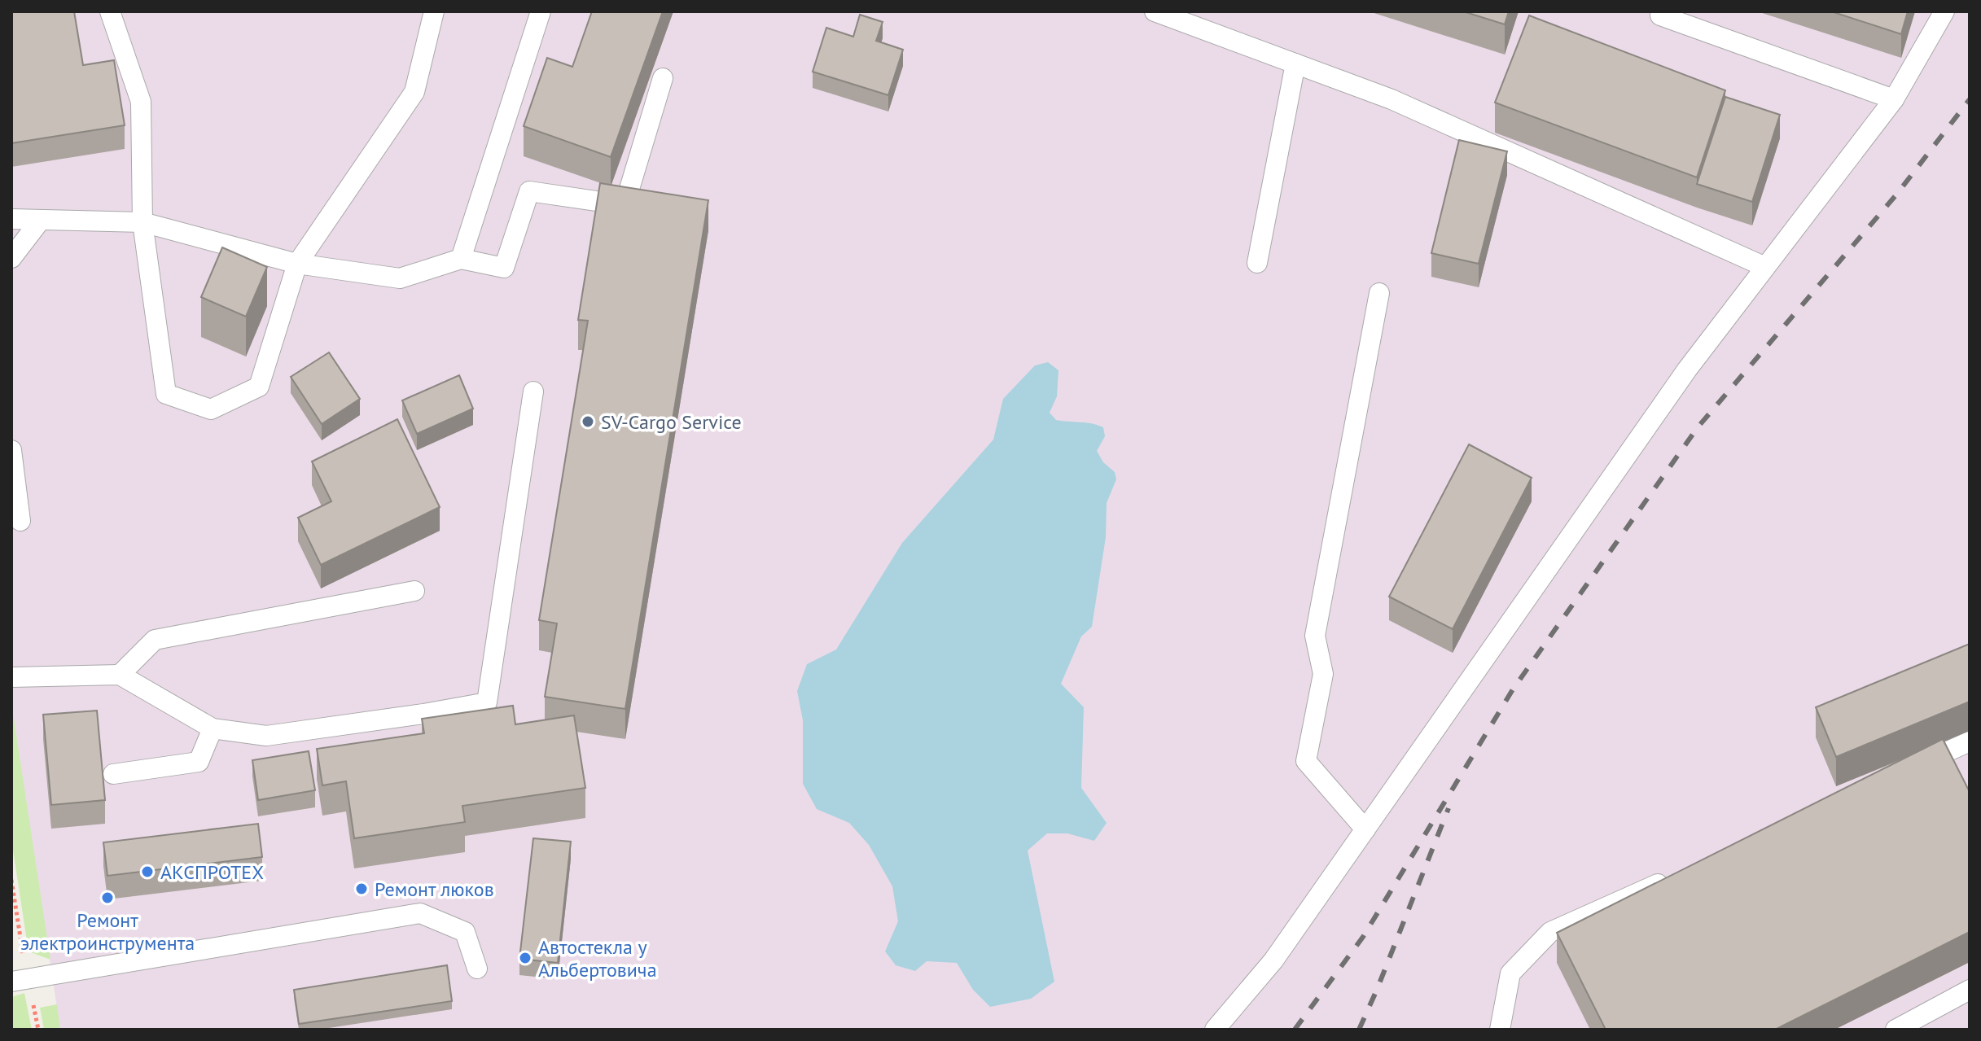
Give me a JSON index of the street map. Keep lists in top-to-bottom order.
{
  "places": [
    "SV-Cargo Service",
    "АКСПРОТЕХ",
    "Ремонт люков",
    "Ремонт электроинструмента",
    "Автостекла у Альбертовича"
  ]
}
